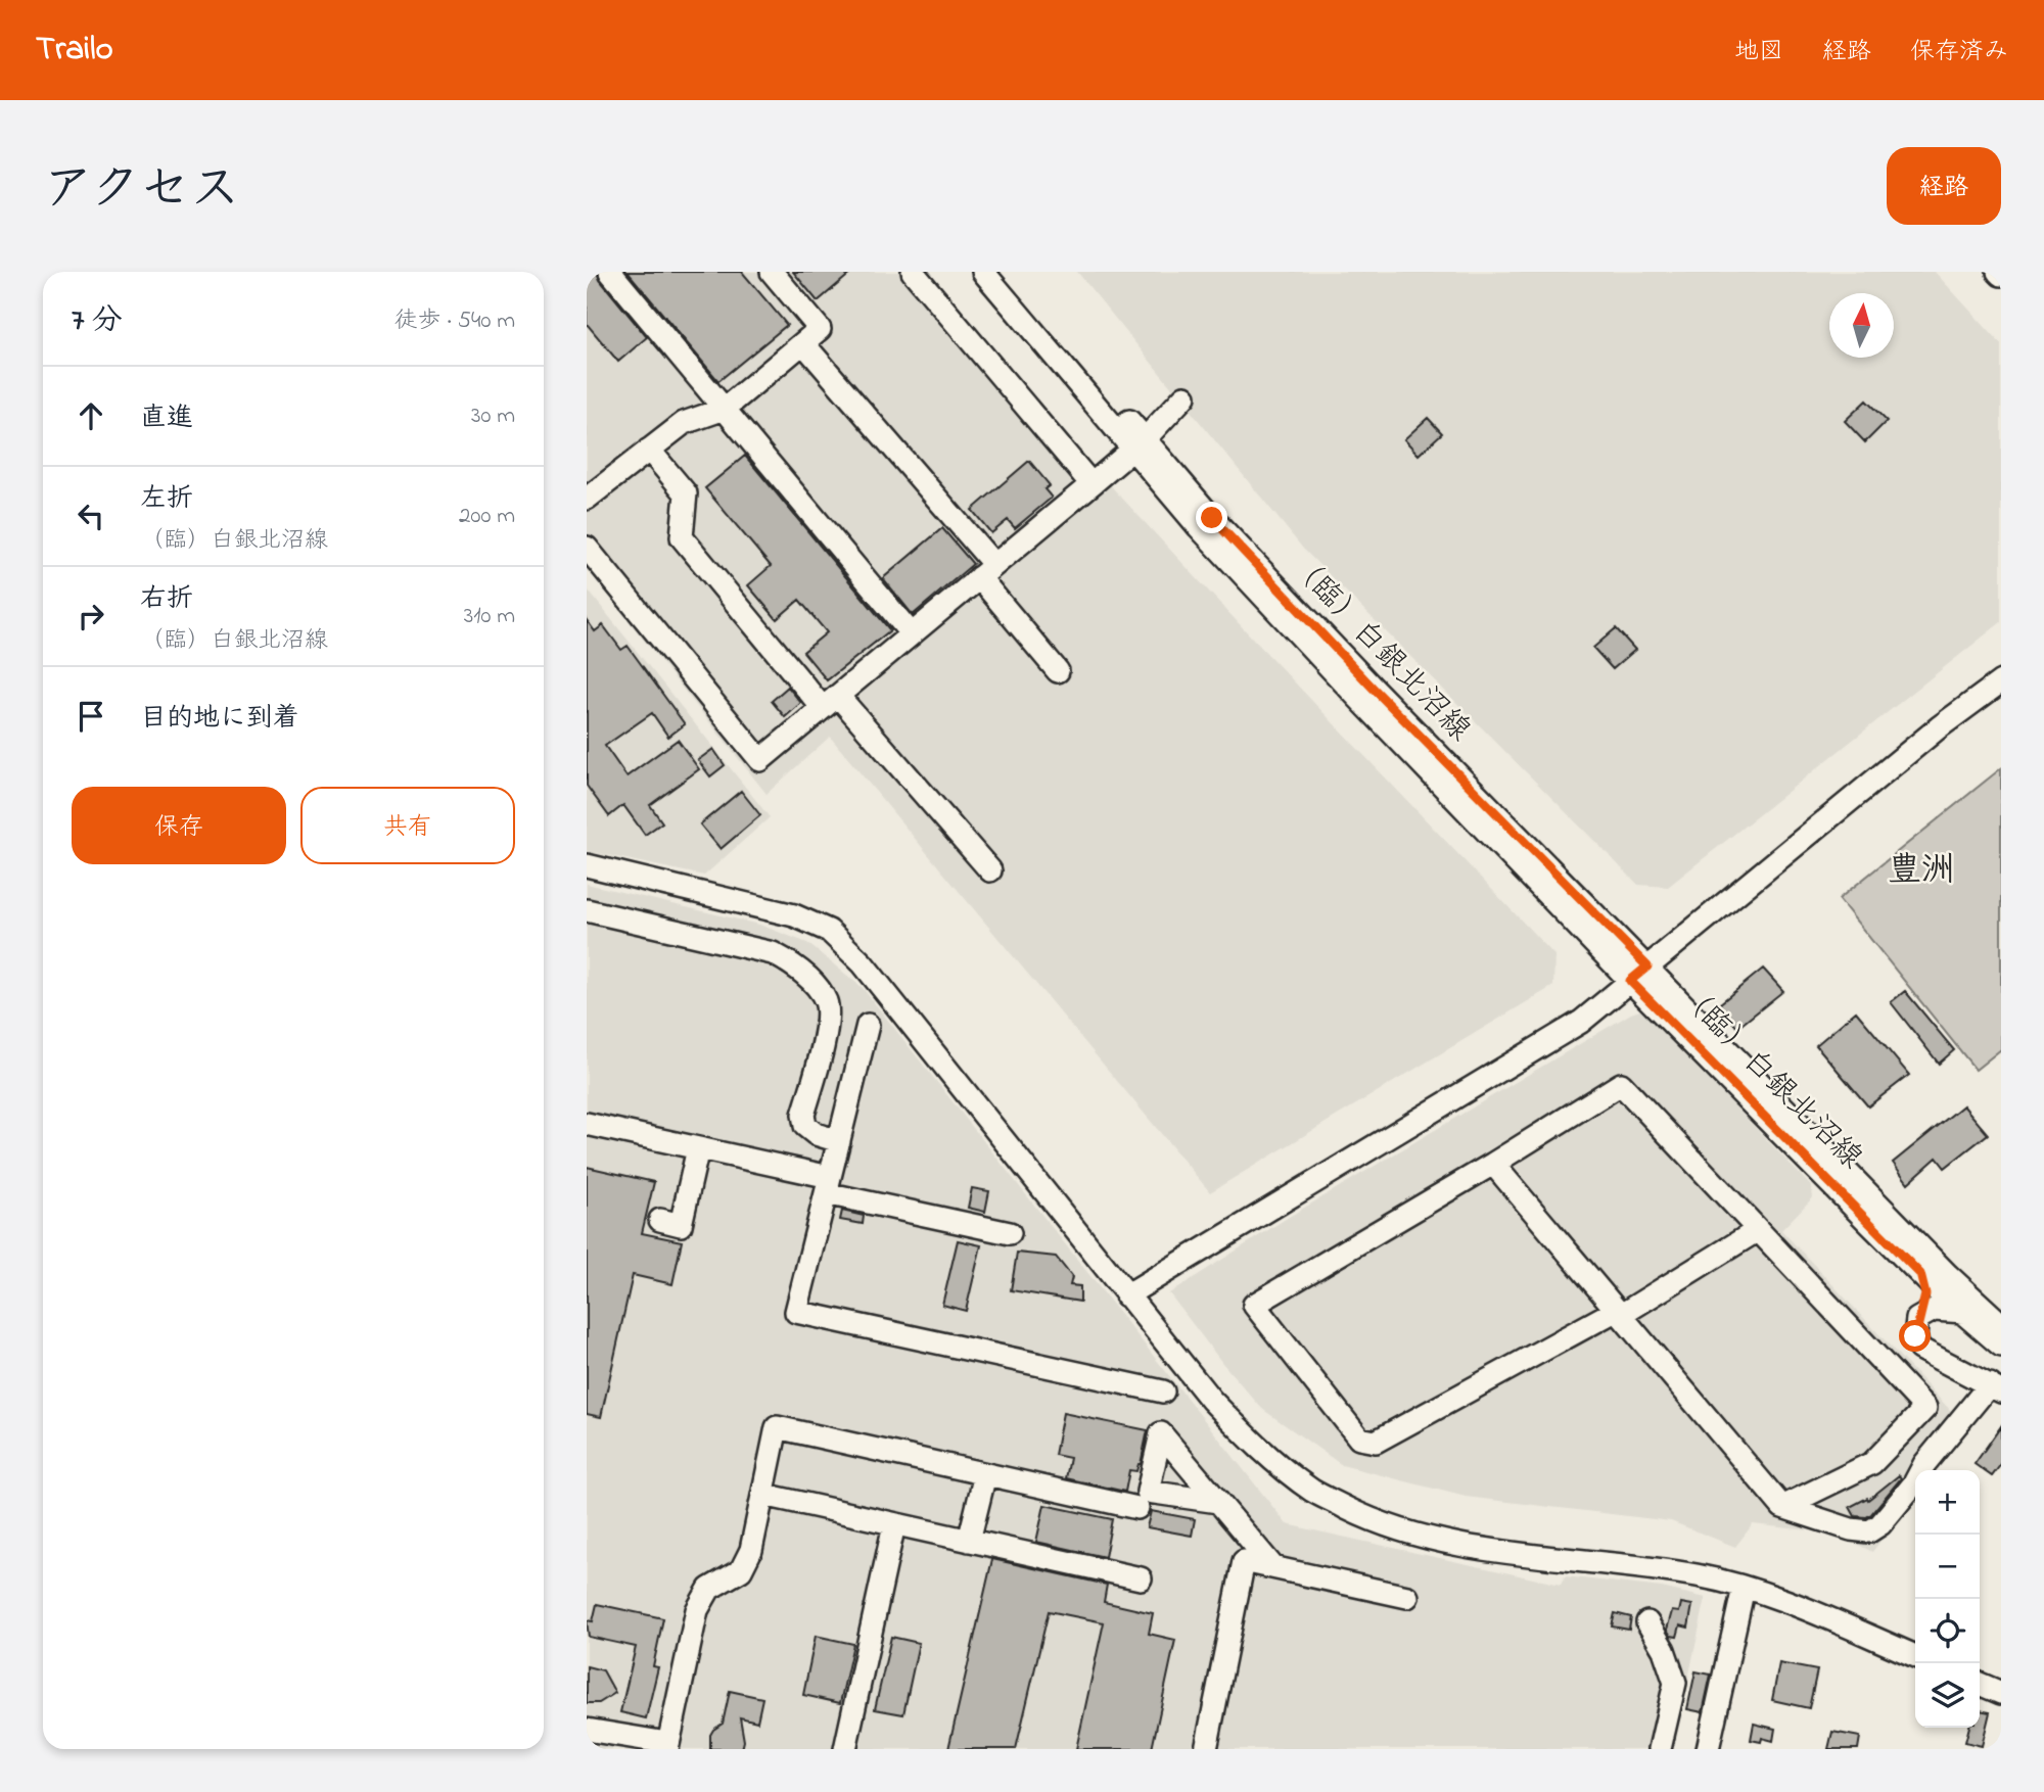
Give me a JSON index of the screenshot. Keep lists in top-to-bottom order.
{
  "streets": {
    "street": ["（臨）白銀北沼線"]
  },
  "districts": ["豊洲"],
  "north": "top",
  "page": {
    "header": "Trailo",
    "nav": ["地図", "経路", "保存済み"],
    "title": "アクセス",
    "buttons": [
      "経路",
      ["保存", "共有"]
    ],
    "heading": ["7 分", "徒歩 · 540 m"],
    "list": [
      ["直進", "30 m"],
      ["左折", "（臨）白銀北沼線", "200 m"],
      ["右折", "（臨）白銀北沼線", "310 m"],
      "目的地に到着"
    ],
    "map_buttons": ["+", "−"]
  }
}
